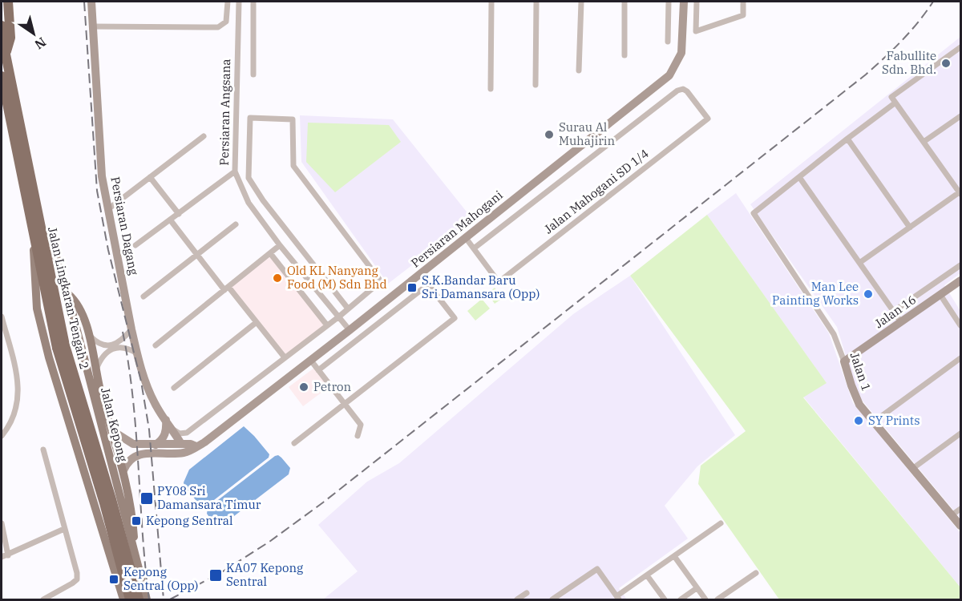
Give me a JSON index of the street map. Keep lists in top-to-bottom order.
{
  "streets": {
    "highway": ["Jalan Lingkaran Tengah 2"],
    "main road": ["Jalan Kepong"],
    "street": [
      "Persiaran Angsana",
      "Jalan Mahogani SD 1/4",
      "Persiaran Dagang",
      "Persiaran Mahogani",
      "Jalan 16",
      "Jalan 1"
    ]
  },
  "crossings": [
    ["Persiaran Angsana", "Persiaran Mahogani"],
    ["Jalan Lingkaran Tengah 2", "Jalan Kepong"],
    ["Jalan 16", "Jalan 1"]
  ],
  "places": {
    "other": [
      "Fabullite Sdn. Bhd.",
      "Surau Al Muhajirin",
      "Old KL Nanyang Food (M) Sdn Bhd",
      "Man Lee Painting Works",
      "Petron",
      "SY Prints"
    ],
    "transit": [
      "S.K.Bandar Baru Sri Damansara (Opp)",
      "PY08 Sri Damansara Timur",
      "Kepong Sentral",
      "KA07 Kepong Sentral",
      "Kepong Sentral (Opp)"
    ]
  },
  "north": "bottom right"
}
